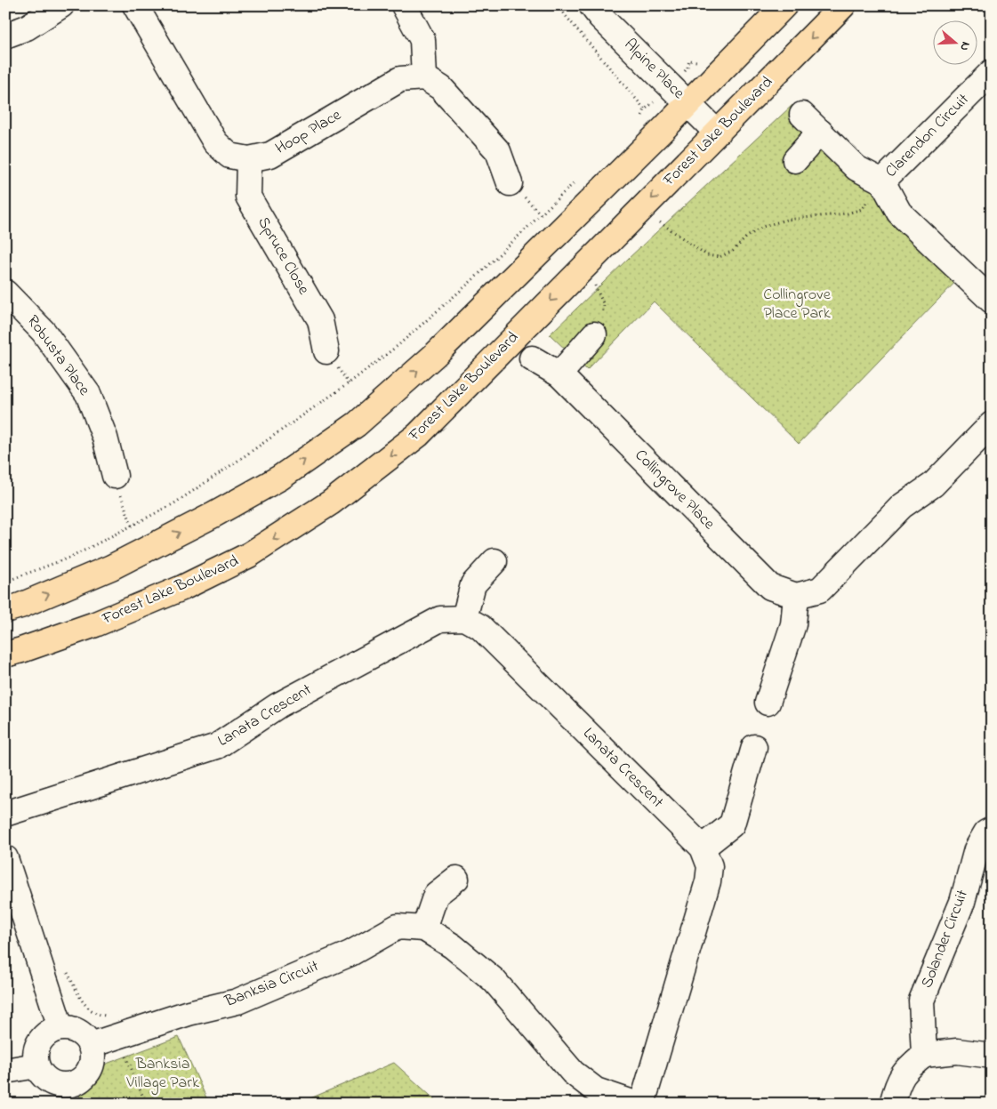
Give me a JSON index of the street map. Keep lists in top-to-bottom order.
{
  "streets": {
    "main road": ["Forest Lake Boulevard"],
    "street": [
      "Alpine Place",
      "Hoop Place",
      "Clarendon Circuit",
      "Spruce Close",
      "Robusta Place",
      "Collingrove Place",
      "Lanata Crescent",
      "Solander Circuit",
      "Banksia Circuit"
    ]
  },
  "crossings": [
    ["Alpine Place", "Forest Lake Boulevard"],
    ["Hoop Place", "Spruce Close"]
  ],
  "parks": ["Collingrove Place Park", "Banksia Village Park"],
  "north": "right"
}
